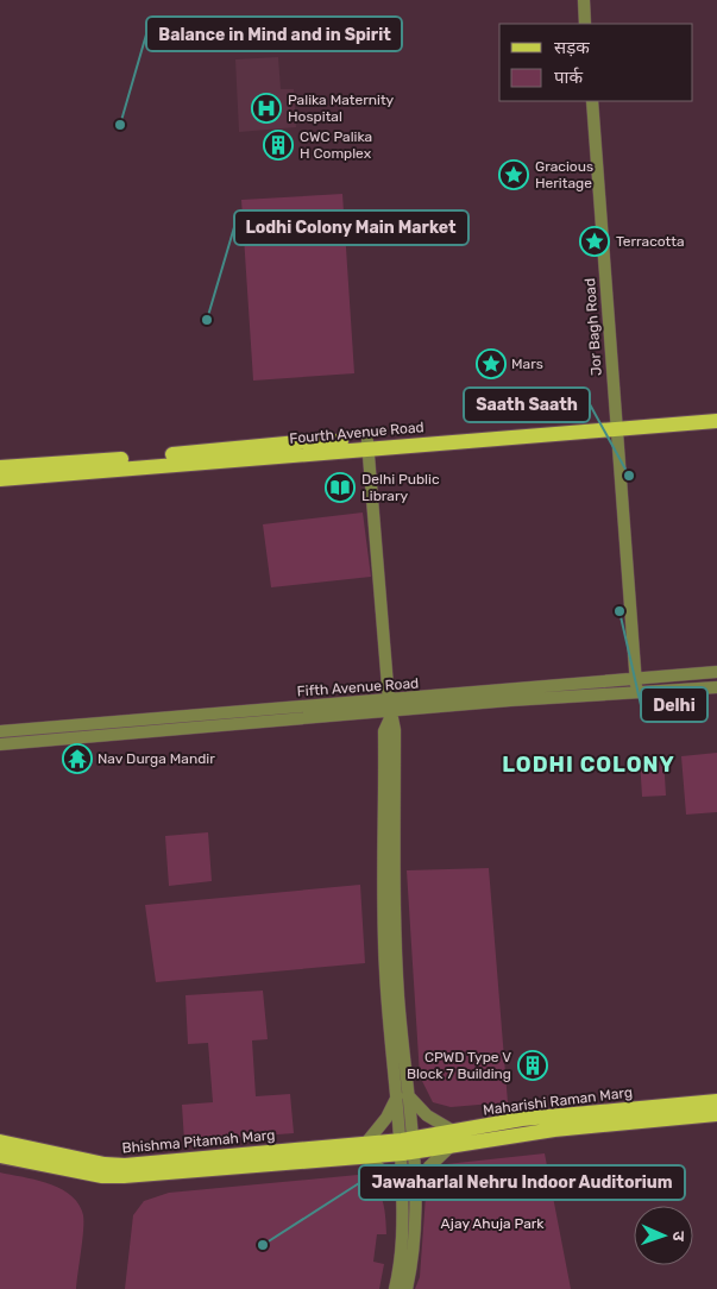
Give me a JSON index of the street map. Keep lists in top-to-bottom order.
{
  "streets": {
    "main road": ["Fourth Avenue Road", "Maharishi Raman Marg", "Bhishma Pitamah Marg"],
    "street": ["Jor Bagh Road", "Fifth Avenue Road"]
  },
  "crossings": [
    ["Jor Bagh Road", "Fourth Avenue Road"],
    ["Jor Bagh Road", "Fifth Avenue Road"],
    ["Maharishi Raman Marg", "Bhishma Pitamah Marg"]
  ],
  "districts": ["LODHI COLONY"],
  "parks": ["Ajay Ahuja Park"],
  "places": {
    "hospital": ["Palika Maternity Hospital"],
    "other": [
      "Balance in Mind and in Spirit",
      "Lodhi Colony Main Market",
      "Saath Saath",
      "Delhi",
      "Jawaharlal Nehru Indoor Auditorium"
    ],
    "building": ["CWC Palika H Complex", "CPWD Type V Block 7 Building"],
    "place": ["Gracious Heritage", "Terracotta", "Mars"],
    "library": ["Delhi Public Library"],
    "temple": ["Nav Durga Mandir"]
  },
  "legend": ["सड़क", "पार्क"],
  "north": "right"
}
